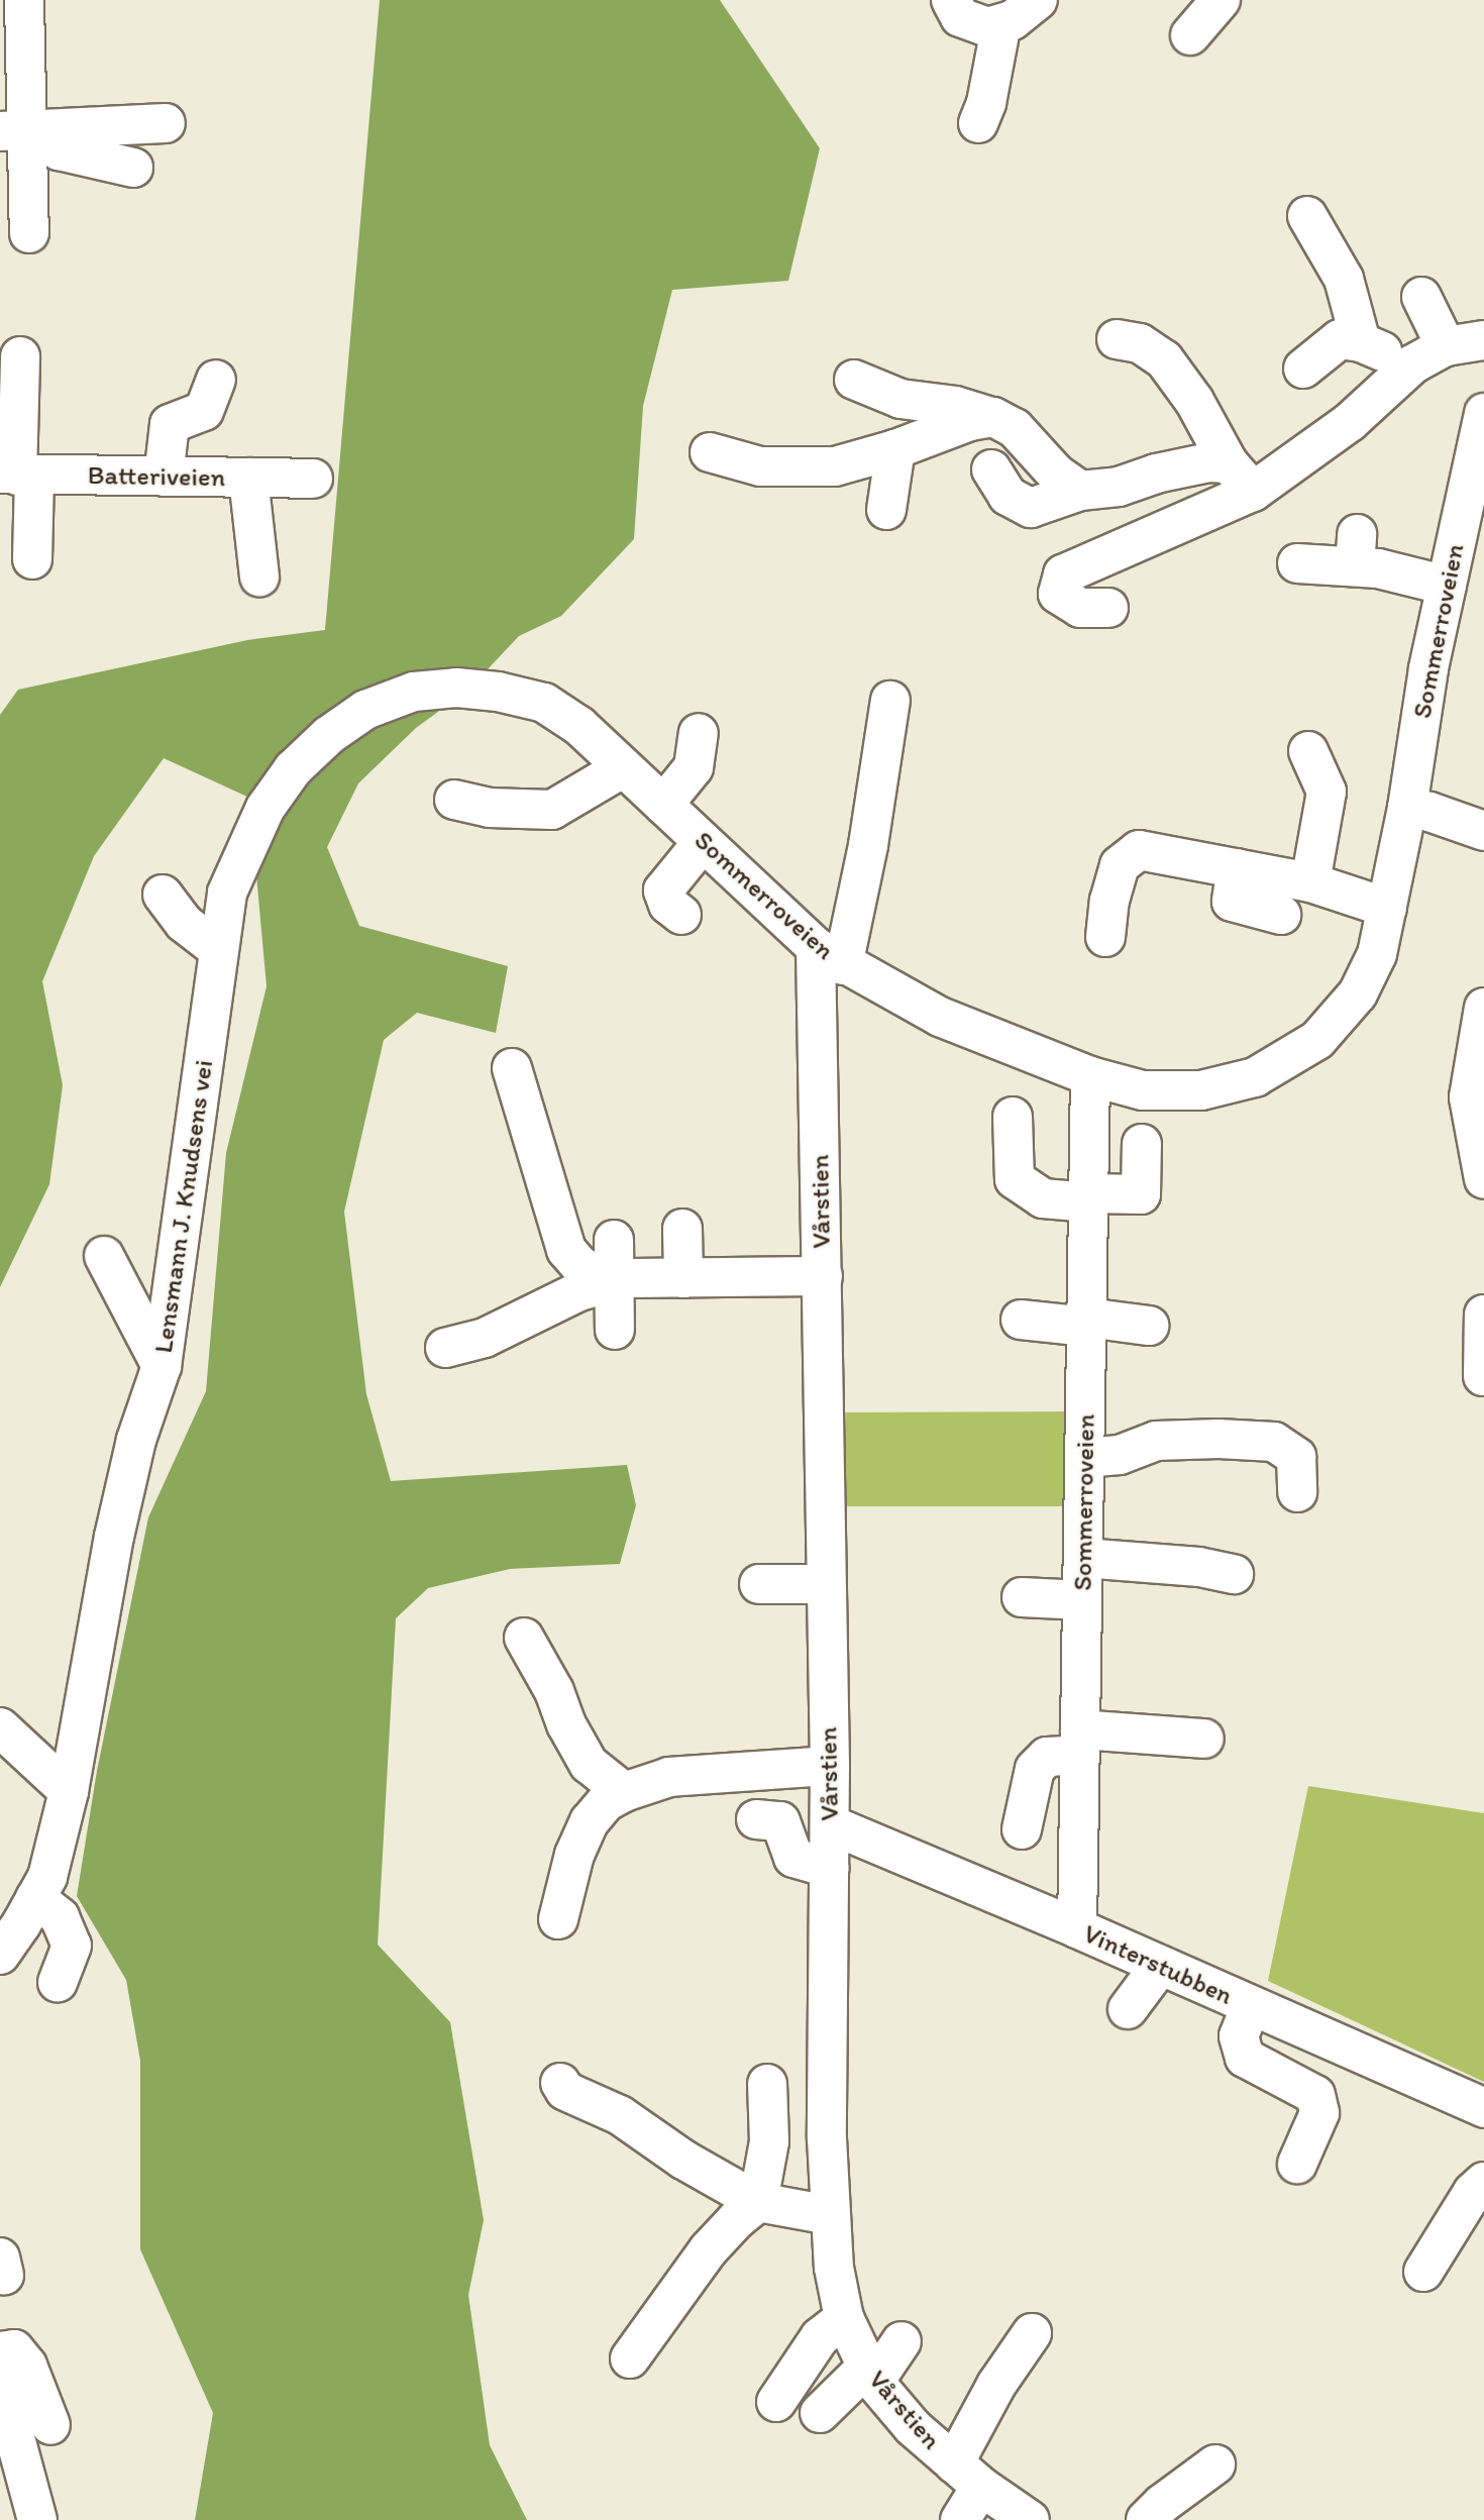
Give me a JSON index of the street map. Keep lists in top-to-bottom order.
{
  "streets": {
    "street": [
      "Batteriveien",
      "Sommerroveien",
      "Vårstien",
      "Lensmann J. Knudsens vei",
      "Vinterstubben"
    ]
  },
  "crossings": [
    ["Sommerroveien", "Vårstien"],
    ["Sommerroveien", "Lensmann J. Knudsens vei"],
    ["Sommerroveien", "Vinterstubben"],
    ["Vårstien", "Vinterstubben"]
  ]
}
